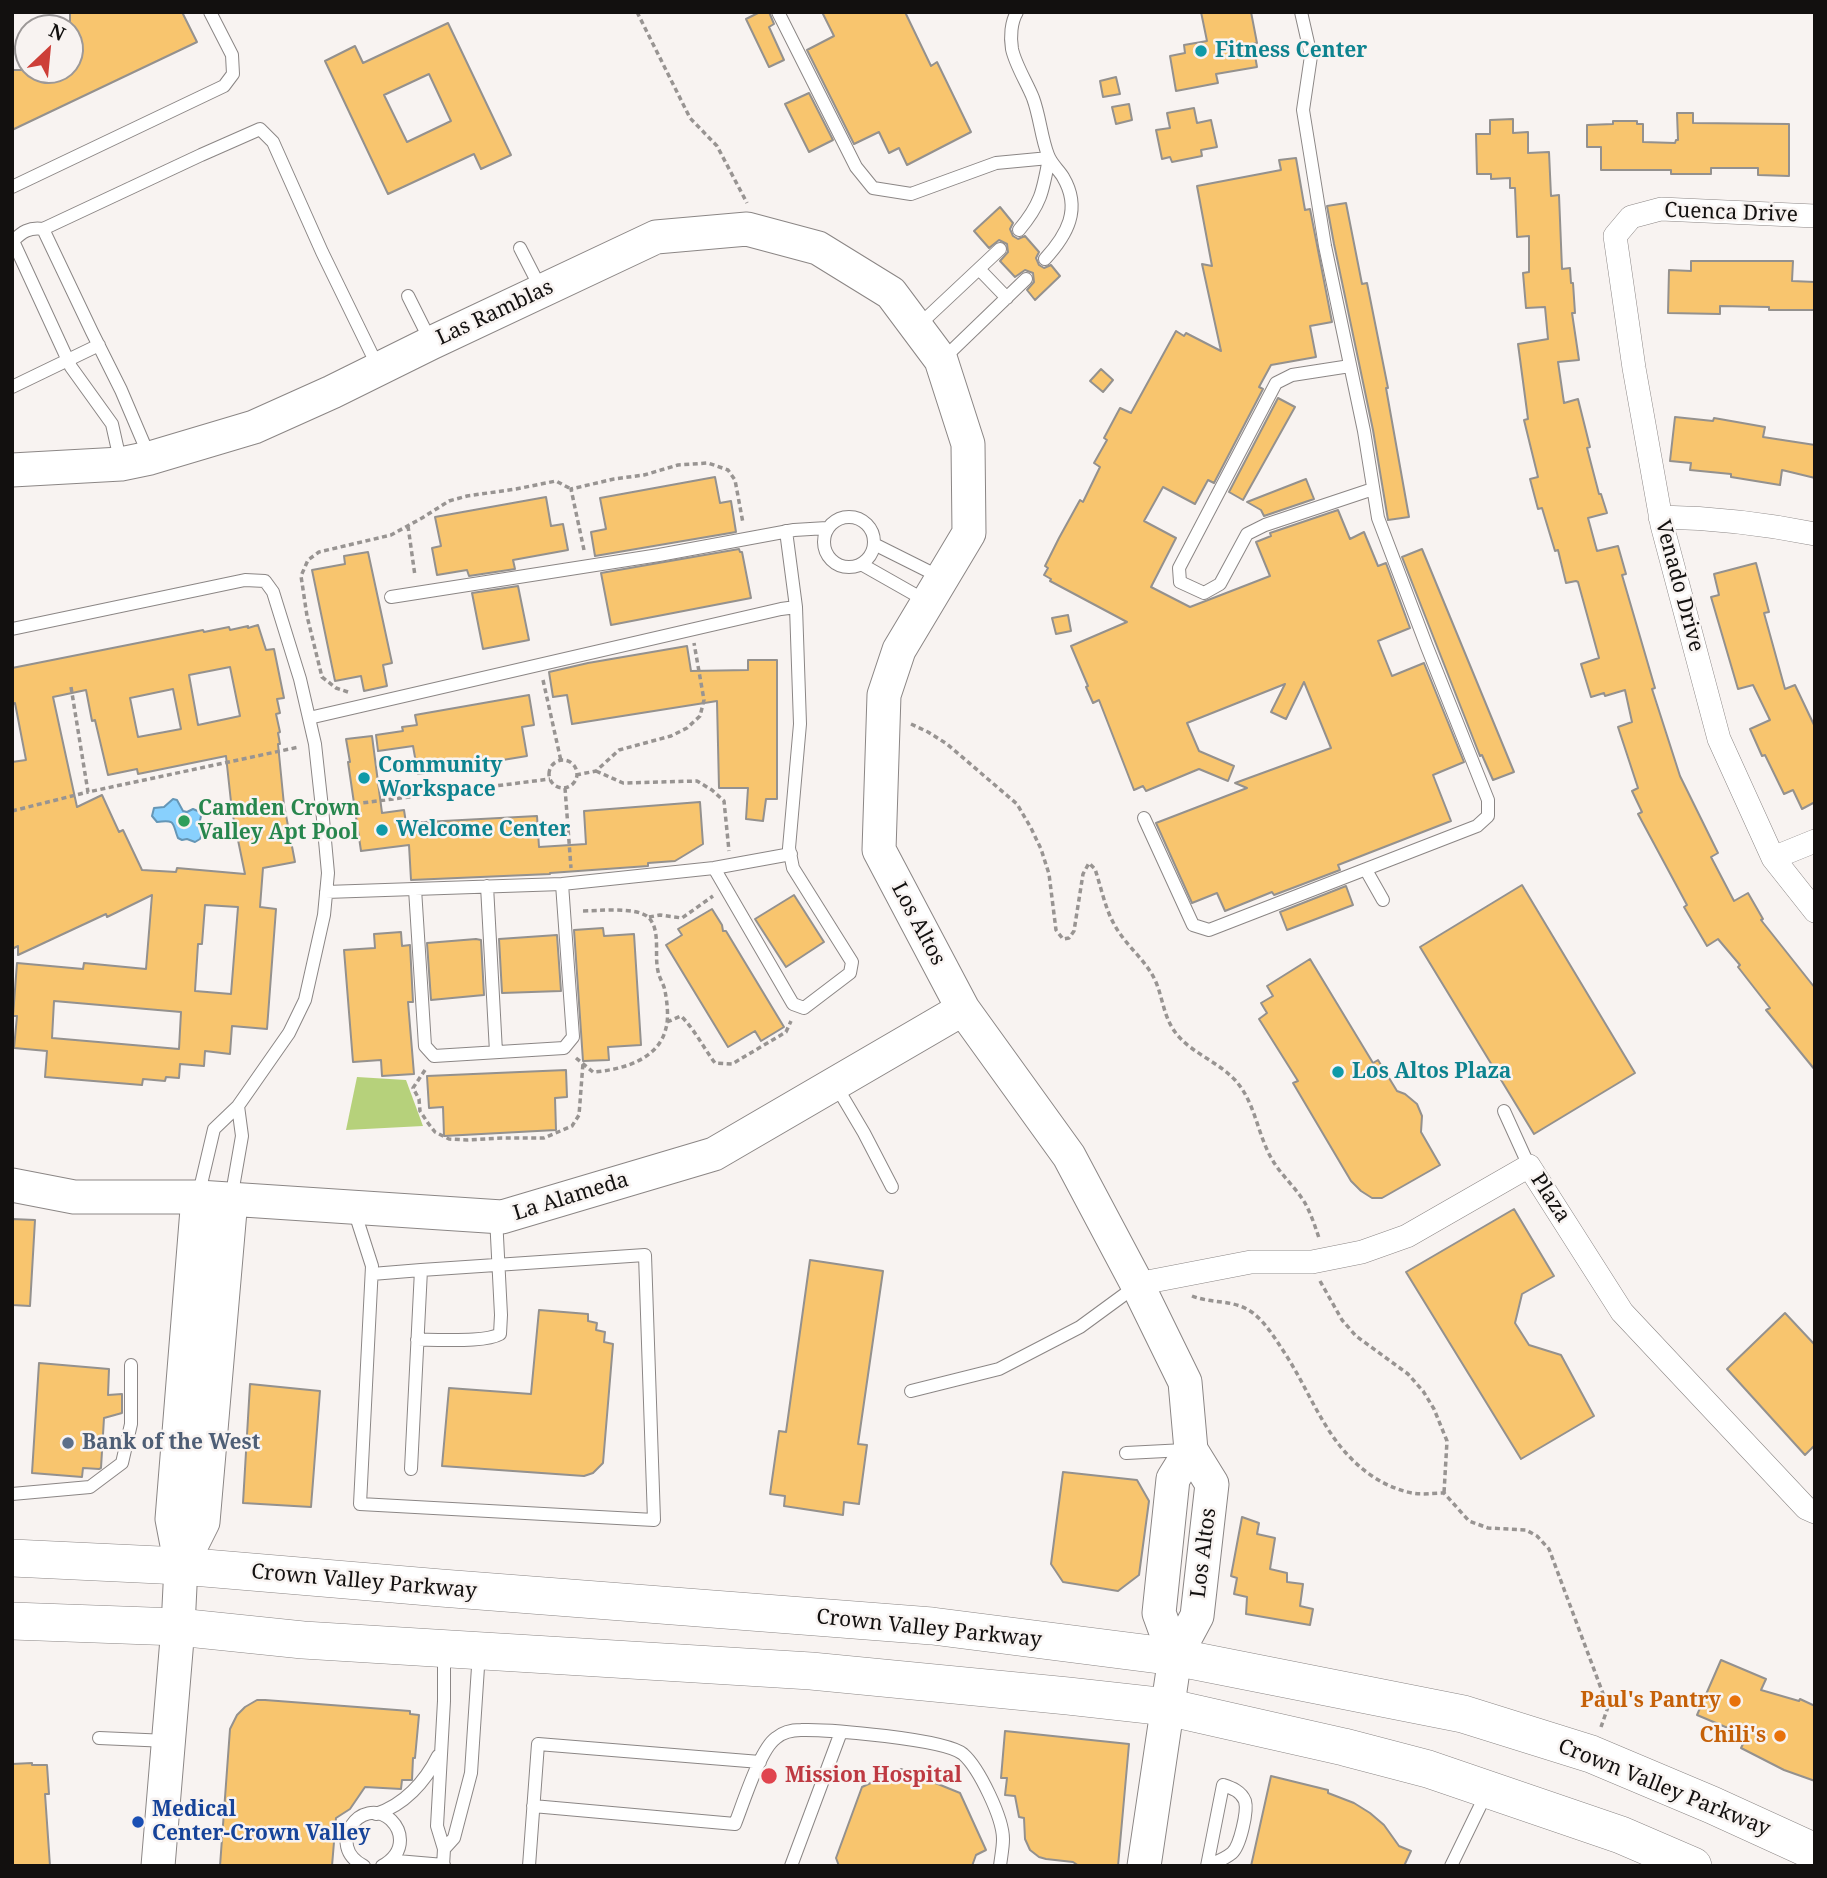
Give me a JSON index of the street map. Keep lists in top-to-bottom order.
{
  "streets": {
    "main road": ["Crown Valley Parkway"],
    "street": [
      "Cuenca Drive",
      "Las Ramblas",
      "Venado Drive",
      "Los Altos",
      "La Alameda",
      "Plaza"
    ]
  },
  "crossings": [
    ["Cuenca Drive", "Venado Drive"],
    ["Las Ramblas", "Los Altos"],
    ["Los Altos", "La Alameda"],
    ["Los Altos", "Plaza"],
    ["Los Altos", "Crown Valley Parkway"]
  ],
  "places": [
    "Fitness Center",
    "Community Workspace",
    "Camden Crown Valley Apt Pool",
    "Welcome Center",
    "Los Altos Plaza",
    "Bank of the West",
    "Paul's Pantry",
    "Chili's",
    "Mission Hospital",
    "Medical Center-Crown Valley"
  ],
  "north": "top right"
}
